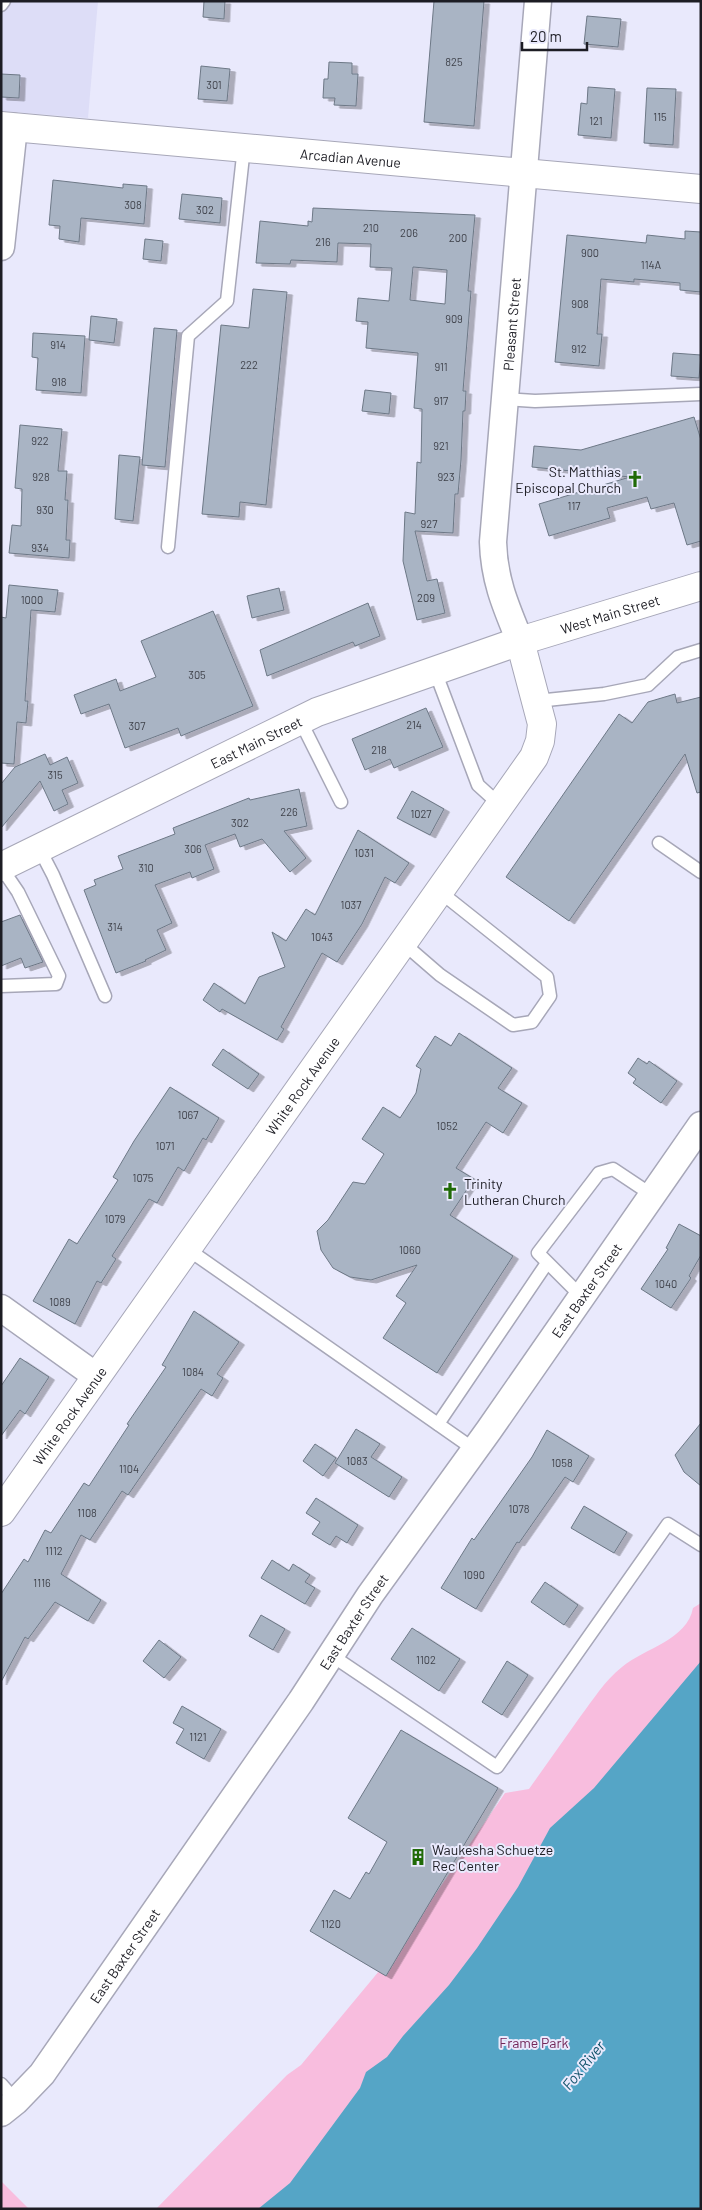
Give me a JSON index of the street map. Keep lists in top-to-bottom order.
{
  "streets": {
    "main road": [
      "Arcadian Avenue",
      "West Main Street",
      "East Main Street",
      "White Rock Avenue"
    ],
    "street": ["Pleasant Street", "East Baxter Street"]
  },
  "crossings": [
    ["Arcadian Avenue", "Pleasant Street"],
    ["Pleasant Street", "West Main Street"],
    ["Pleasant Street", "East Main Street"],
    ["Pleasant Street", "White Rock Avenue"],
    ["West Main Street", "East Main Street"],
    ["West Main Street", "White Rock Avenue"],
    ["East Main Street", "White Rock Avenue"]
  ],
  "water": ["Fox River"],
  "parks": ["Frame Park"],
  "places": {
    "church": ["St. Matthias Episcopal Church", "Trinity Lutheran Church"],
    "building": ["Waukesha Schuetze Rec Center"]
  },
  "house_numbers": [
    "825",
    "301",
    "115",
    "121",
    "308",
    "302",
    "210",
    "206",
    "200",
    "216",
    "900",
    "114A",
    "908",
    "909",
    "914",
    "912",
    "222",
    "911",
    "918",
    "917",
    "922",
    "921",
    "928",
    "923",
    "117",
    "930",
    "927",
    "934",
    "209",
    "1000",
    "305",
    "214",
    "307",
    "218",
    "315",
    "226",
    "1027",
    "302",
    "306",
    "1031",
    "310",
    "1037",
    "314",
    "1043",
    "1067",
    "1052",
    "1071",
    "1075",
    "1079",
    "1060",
    "1040",
    "1089",
    "1084",
    "1083",
    "1058",
    "1104",
    "1078",
    "1108",
    "1112",
    "1090",
    "1116",
    "1102",
    "1121",
    "1120"
  ],
  "scale_bar": "20 m"
}
